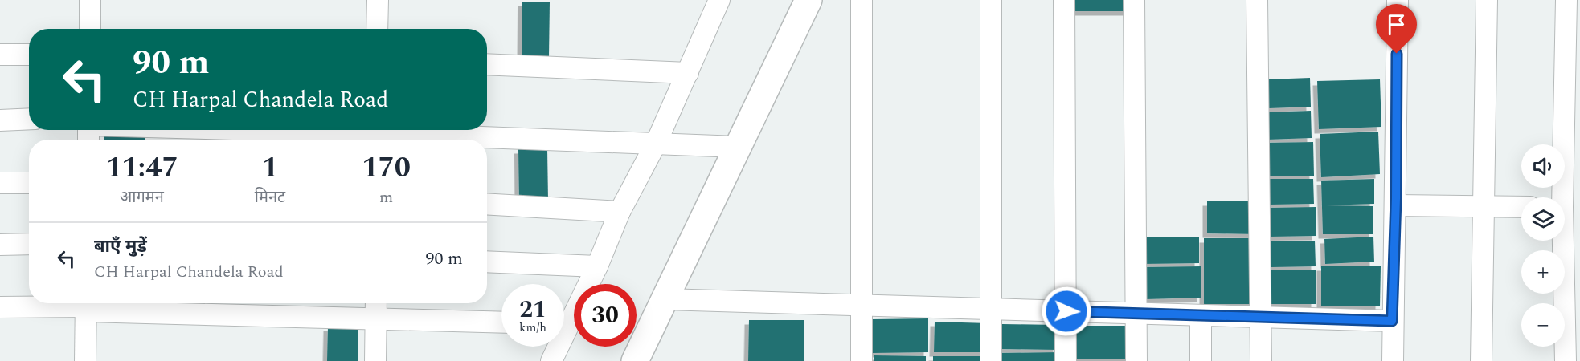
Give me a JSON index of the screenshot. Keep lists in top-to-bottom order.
{
  "page": {
    "turn": ["90 m", "CH Harpal Chandela Road"],
    "eta": [
      "11:47",
      "आगमन",
      "1",
      "मिनट",
      "170",
      "m"
    ],
    "map_buttons": ["+", "−"],
    "list": [
      {
        "name": "बाएँ मुड़ें",
        "note": "CH Harpal Chandela Road",
        "value": "90 m"
      }
    ],
    "speed": "21 km/h",
    "limit": "30"
  }
}
